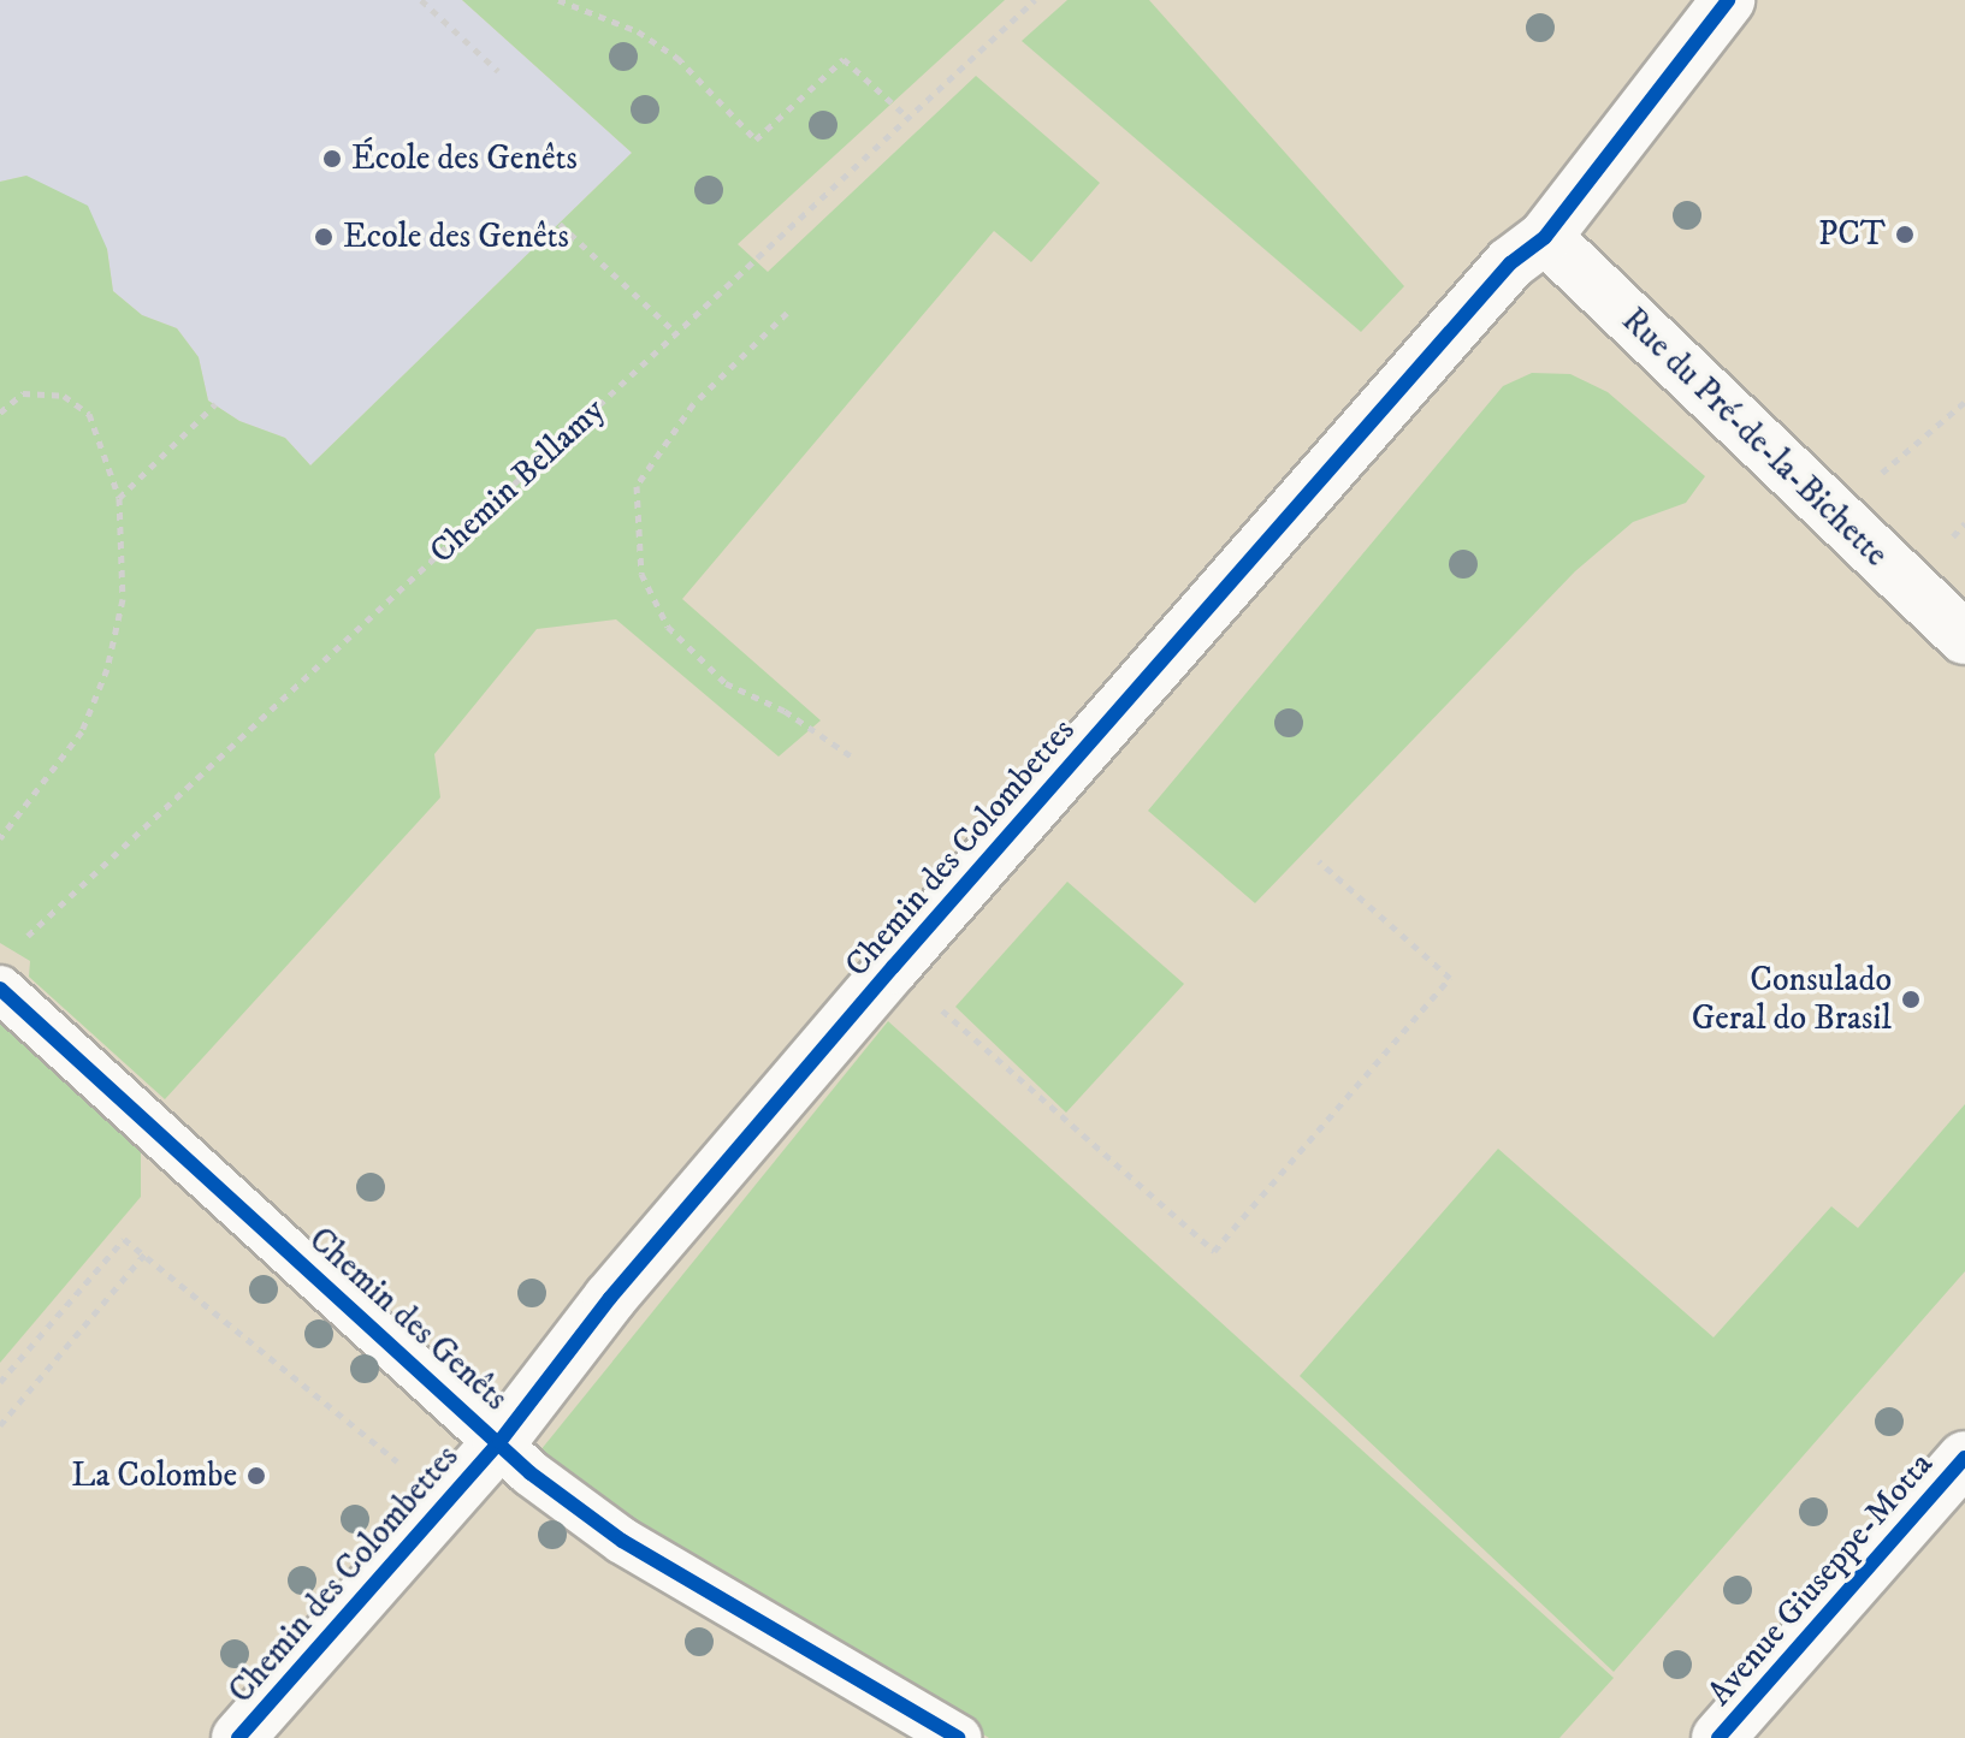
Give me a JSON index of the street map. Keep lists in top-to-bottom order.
{
  "streets": {
    "street": [
      "Rue du Pré-de-la-Bichette",
      "Chemin des Colombettes",
      "Chemin des Genêts",
      "Avenue Giuseppe-Motta"
    ],
    "path": ["Chemin Bellamy"]
  },
  "crossings": [
    ["Rue du Pré-de-la-Bichette", "Chemin des Colombettes"],
    ["Chemin des Colombettes", "Chemin des Genêts"]
  ],
  "places": [
    "École des Genêts",
    "PCT",
    "Ecole des Genêts",
    "Consulado Geral do Brasil",
    "La Colombe"
  ]
}
